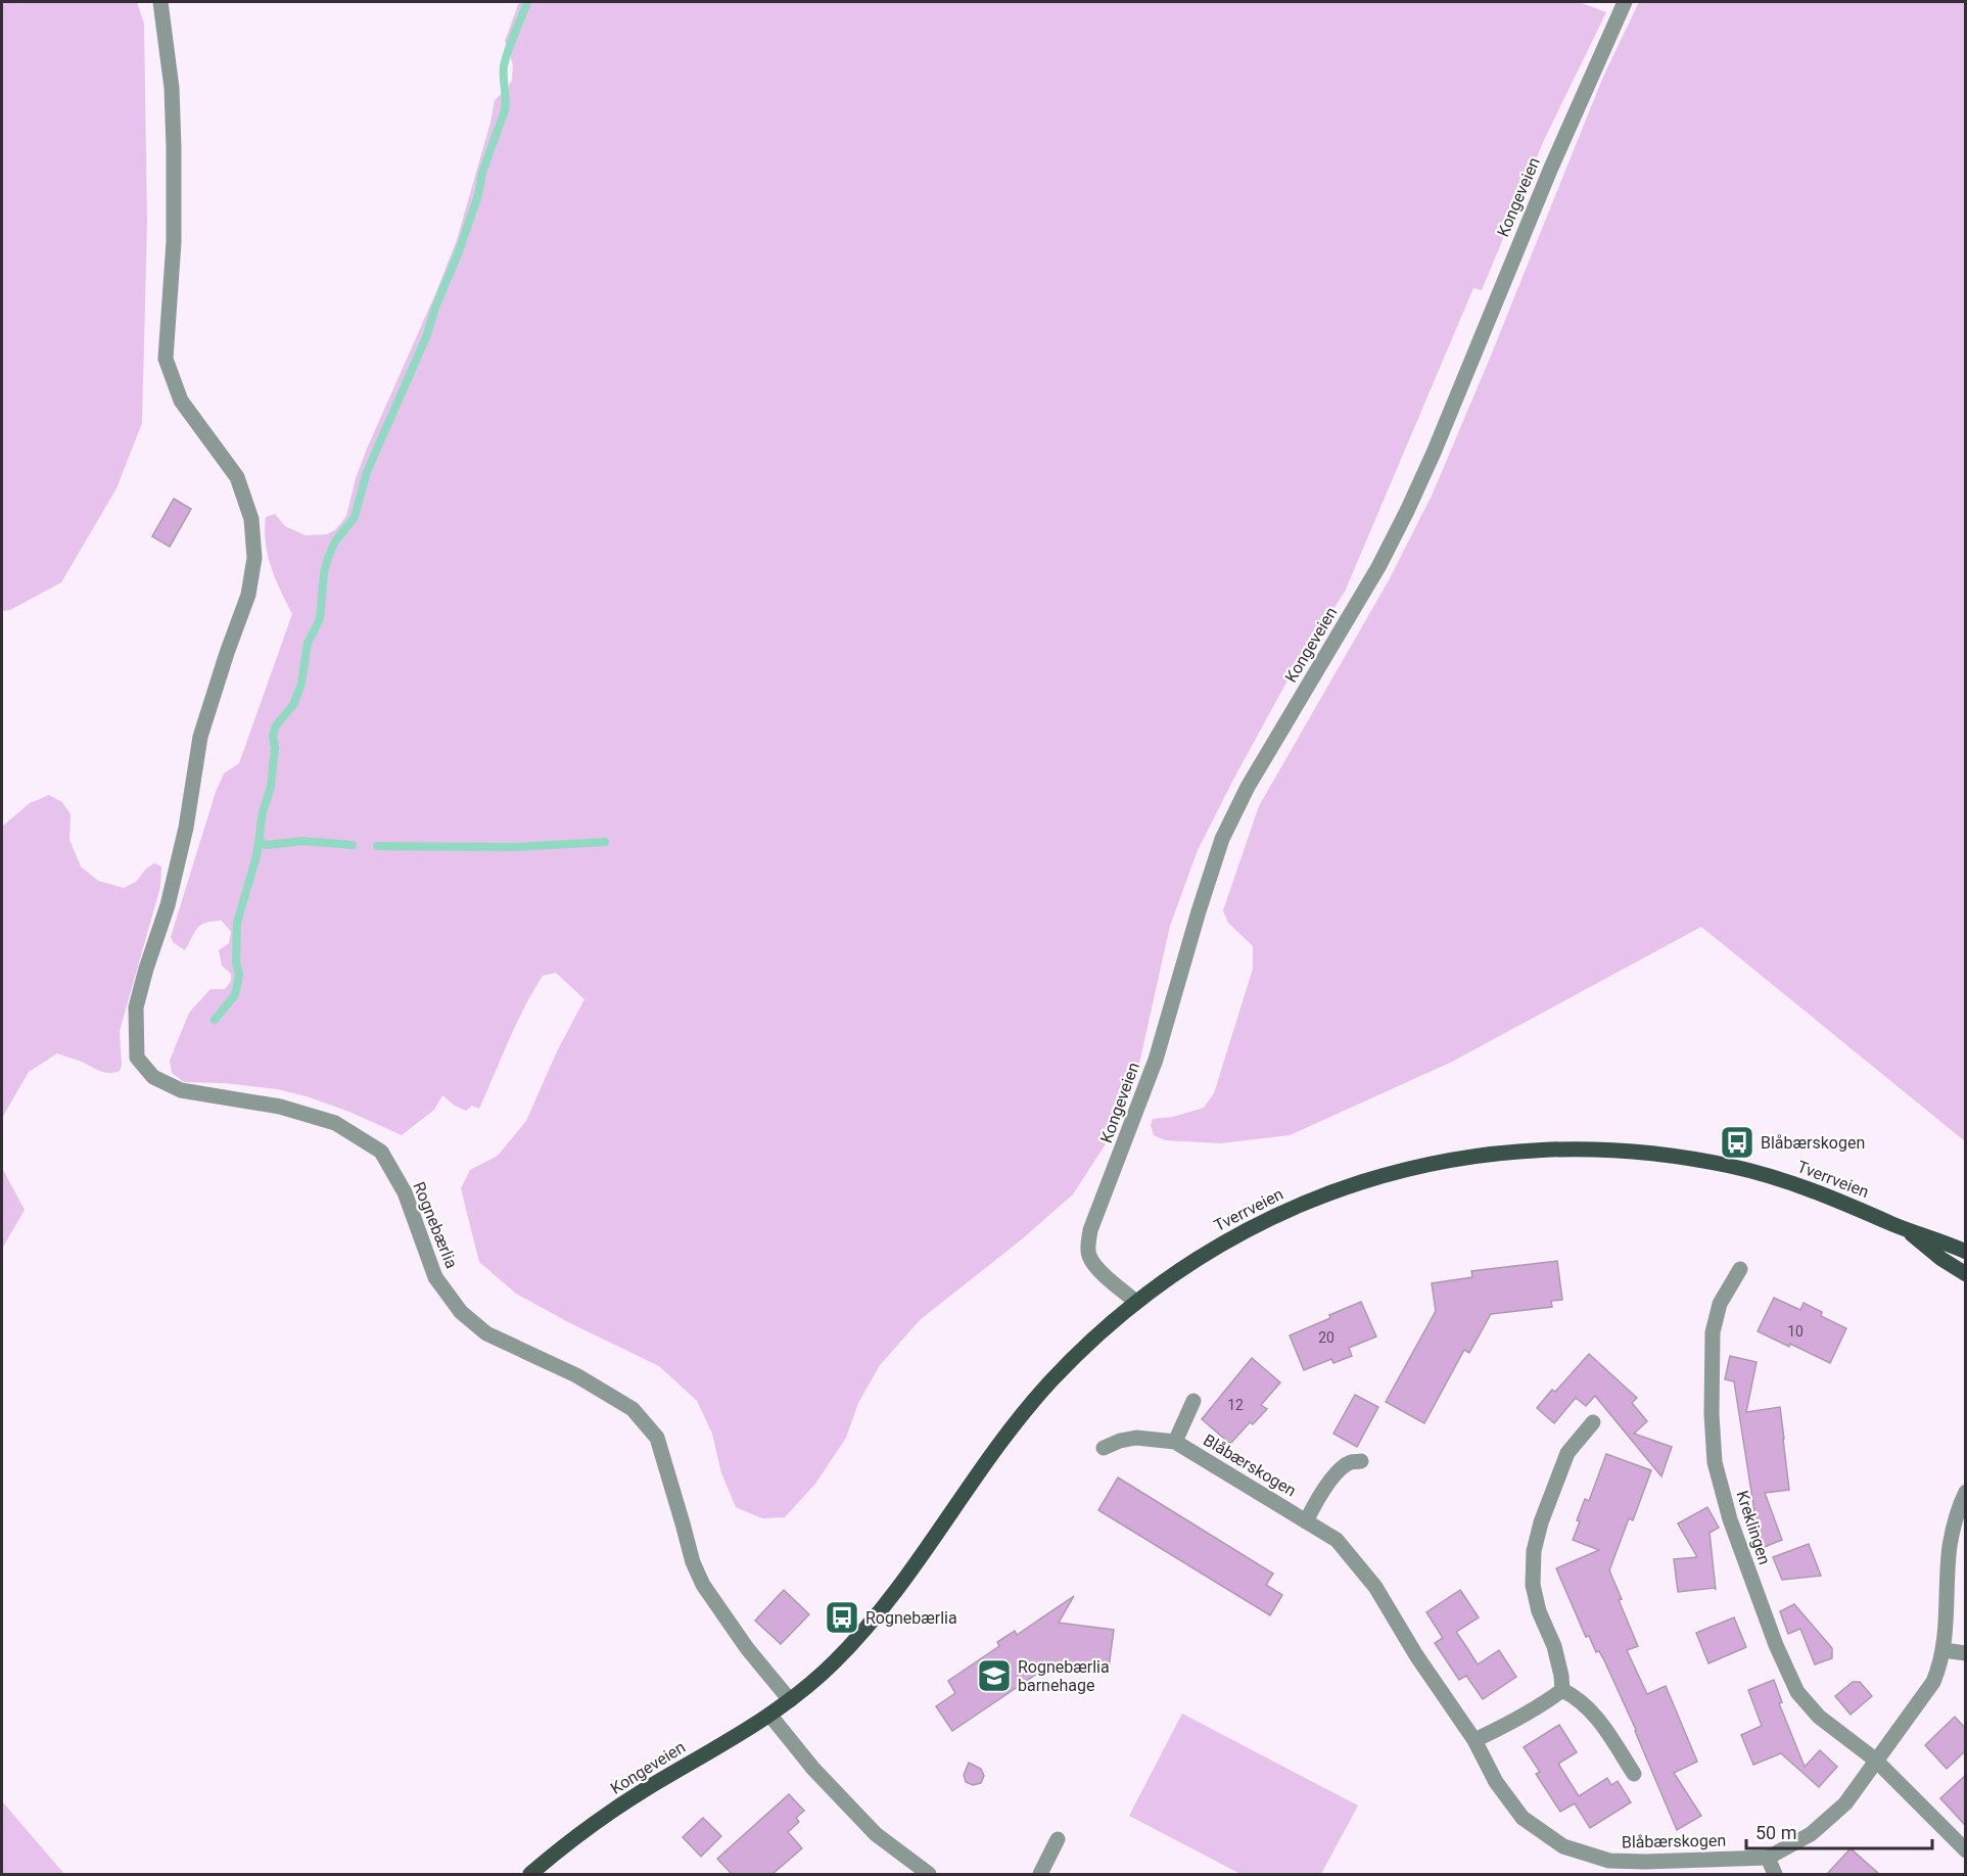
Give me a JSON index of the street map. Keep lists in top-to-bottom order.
{
  "streets": {
    "main road": ["Kongeveien", "Tverrveien"],
    "street": ["Rognebærlia", "Blåbærskogen", "Kreklingen"]
  },
  "crossings": [
    ["Kongeveien", "Tverrveien"],
    ["Kongeveien", "Rognebærlia"],
    ["Tverrveien", "Rognebærlia"],
    ["Blåbærskogen", "Kreklingen"]
  ],
  "places": {
    "bus stop": ["Blåbærskogen", "Rognebærlia"],
    "school or university": ["Rognebærlia barnehage"]
  },
  "house_numbers": ["10", "20", "12"],
  "scale_bar": "50 m"
}
